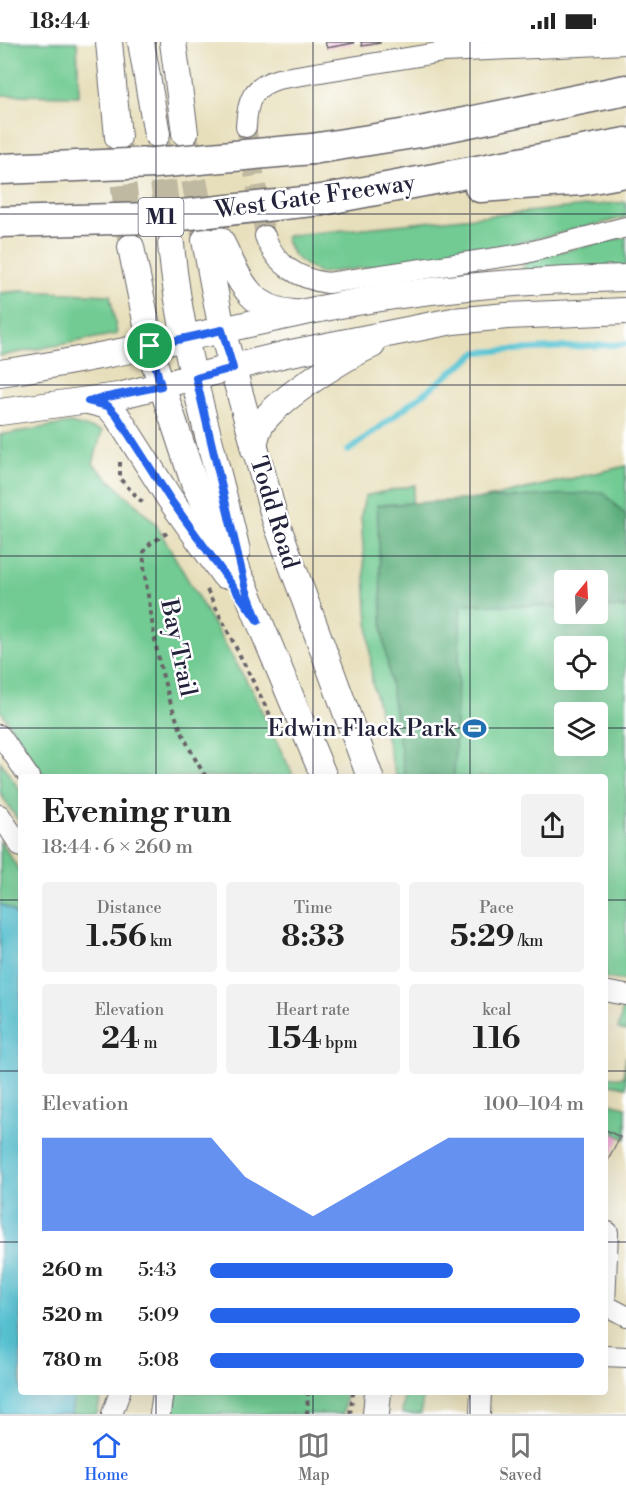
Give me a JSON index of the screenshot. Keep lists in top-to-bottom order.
{
  "streets": {
    "highway": ["West Gate Freeway", "M1"],
    "main road": ["Todd Road"],
    "path": ["Bay Trail"]
  },
  "places": {
    "sports": ["Edwin Flack Park"]
  },
  "north": "top",
  "page": {
    "status": "18:44",
    "heading": ["Evening run", "18:44 · 6 × 260 m"],
    "stats": [
      ["Distance", "1.56 km"],
      ["Time", "8:33"],
      ["Pace", "5:29 /km"],
      ["Elevation", "24 m"],
      ["Heart rate", "154 bpm"],
      ["kcal", "116"]
    ],
    "chart": ["Elevation", "100–104 m"],
    "list": [
      {
        "name": "260 m",
        "note": "5:43"
      },
      {
        "name": "520 m",
        "note": "5:09"
      },
      {
        "name": "780 m",
        "note": "5:08"
      }
    ],
    "tabs": ["Home", "Map", "Saved"]
  }
}
